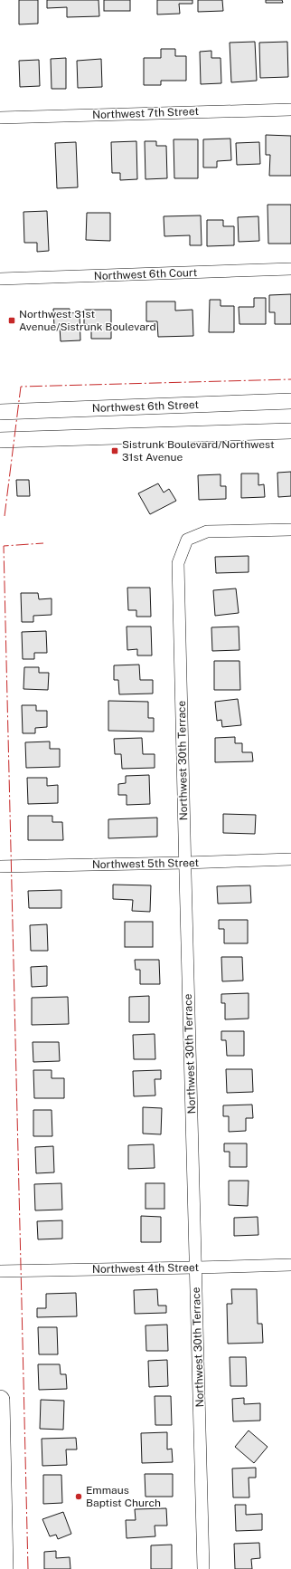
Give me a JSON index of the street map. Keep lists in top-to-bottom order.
{
  "streets": {
    "street": [
      "Northwest 7th Street",
      "Northwest 6th Court",
      "Northwest 6th Street",
      "Northwest 30th Terrace",
      "Northwest 5th Street",
      "Northwest 4th Street"
    ]
  },
  "crossings": [
    ["Northwest 30th Terrace", "Northwest 5th Street"],
    ["Northwest 30th Terrace", "Northwest 4th Street"]
  ],
  "places": {
    "transit": ["Northwest 31st Avenue/Sistrunk Boulevard", "Sistrunk Boulevard/Northwest 31st Avenue"],
    "other": ["Emmaus Baptist Church"]
  }
}
